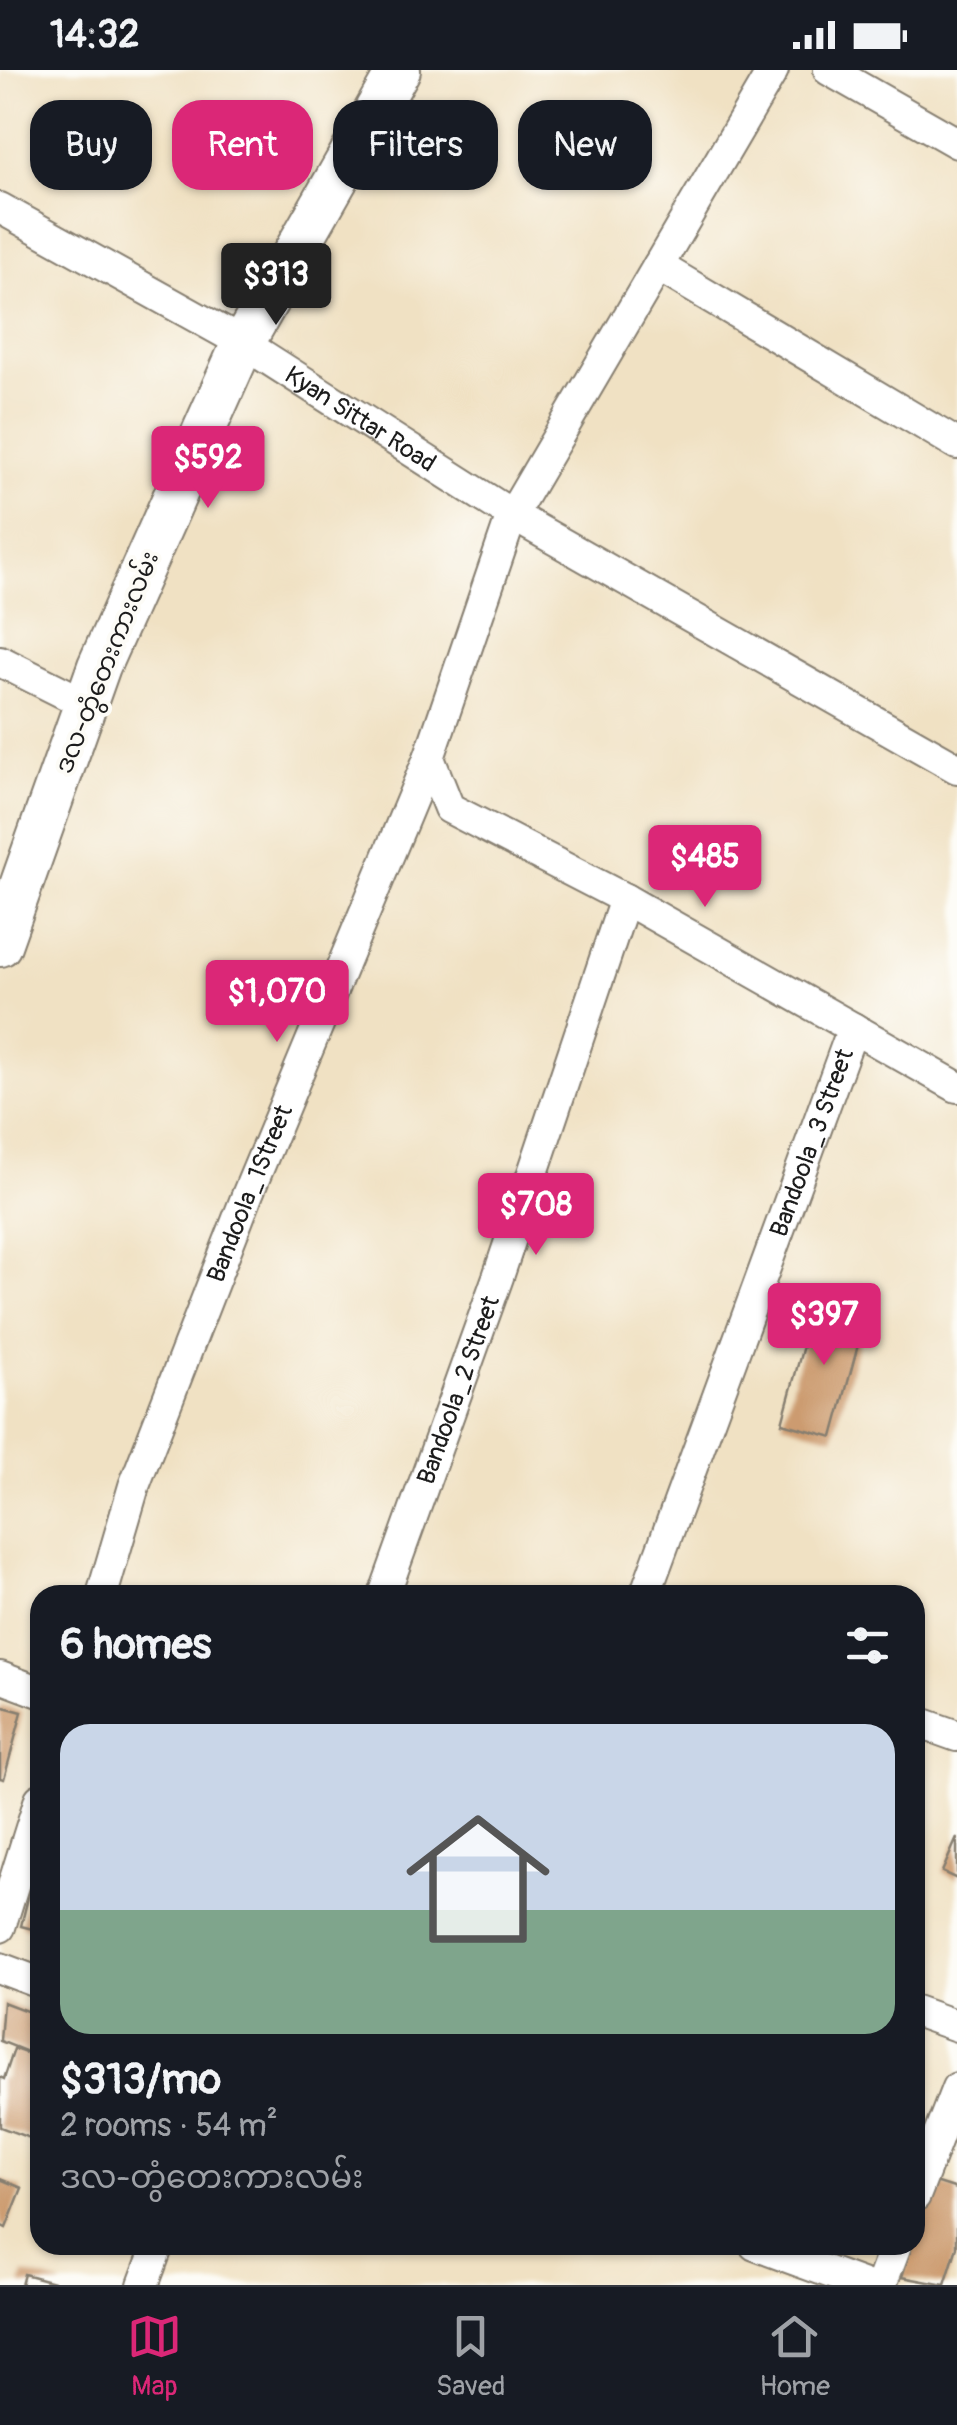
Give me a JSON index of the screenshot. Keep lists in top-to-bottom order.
{
  "streets": {
    "main road": ["ဒလ-တွံတေးကားလမ်း"],
    "street": [
      "Kyan Sittar Road",
      "Bandoola_3 Street",
      "Bandoola_1Street",
      "Bandoola_2 Street"
    ]
  },
  "crossings": [
    ["Kyan Sittar Road", "ဒလ-တွံတေးကားလမ်း"],
    ["Kyan Sittar Road", "Bandoola_1Street"]
  ],
  "page": {
    "status": "14:32",
    "chip": [
      "Buy",
      "Rent",
      "Filters",
      "New"
    ],
    "price": [
      "$313",
      "$592",
      "$485",
      "$1,070",
      "$708",
      "$397"
    ],
    "heading": "6 homes",
    "list": [
      {
        "name": "$313/mo",
        "note": "2 rooms · 54 m² · ဒလ-တွံတေးကားလမ်း"
      }
    ],
    "tabs": ["Map", "Saved", "Home"]
  }
}
